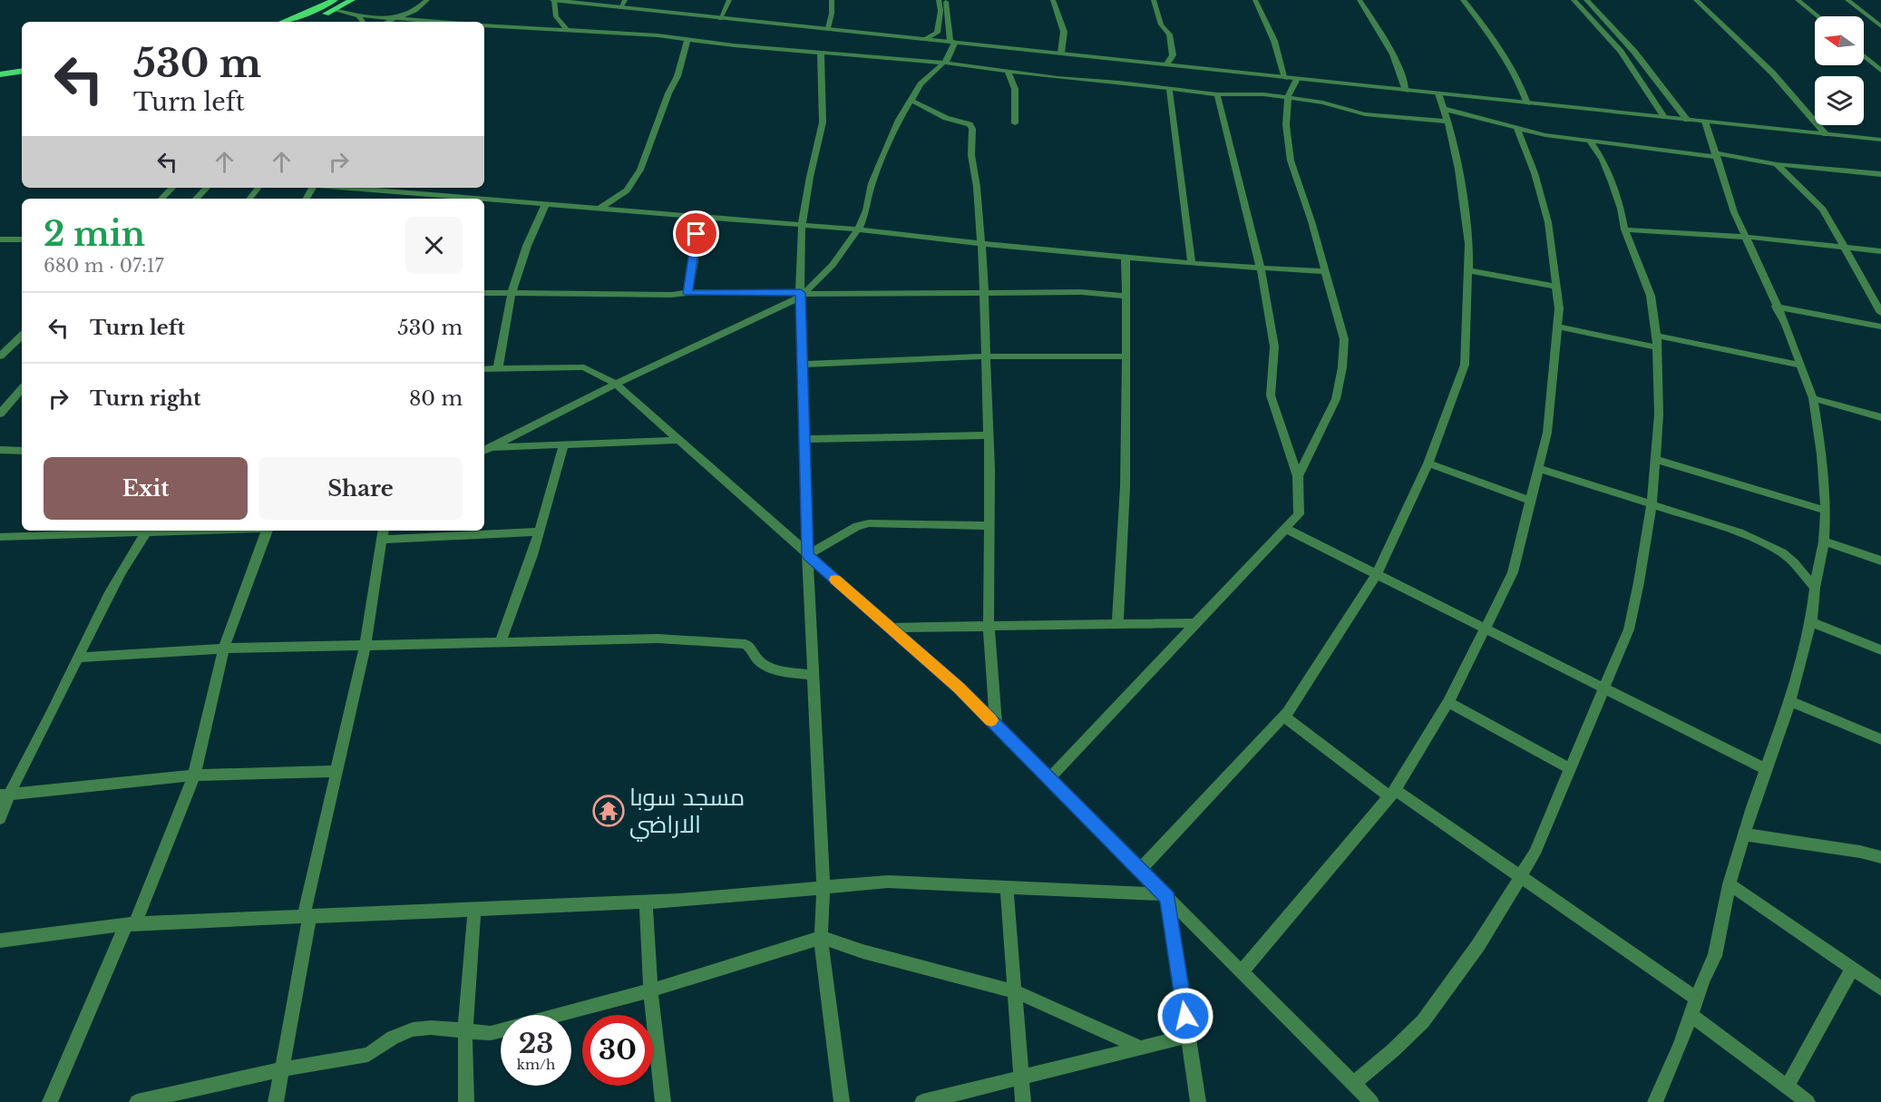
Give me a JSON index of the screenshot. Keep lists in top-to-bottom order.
{
  "places": {
    "temple": ["مسجد سوبا الاراضي"]
  },
  "north": "left",
  "page": {
    "turn": ["530 m", "Turn left"],
    "heading": ["2 min", "680 m · 07:17"],
    "list": [
      {
        "name": "Turn left",
        "value": "530 m"
      },
      {
        "name": "Turn right",
        "value": "80 m"
      }
    ],
    "buttons": ["Exit", "Share"],
    "speed": "23 km/h",
    "limit": "30"
  }
}
